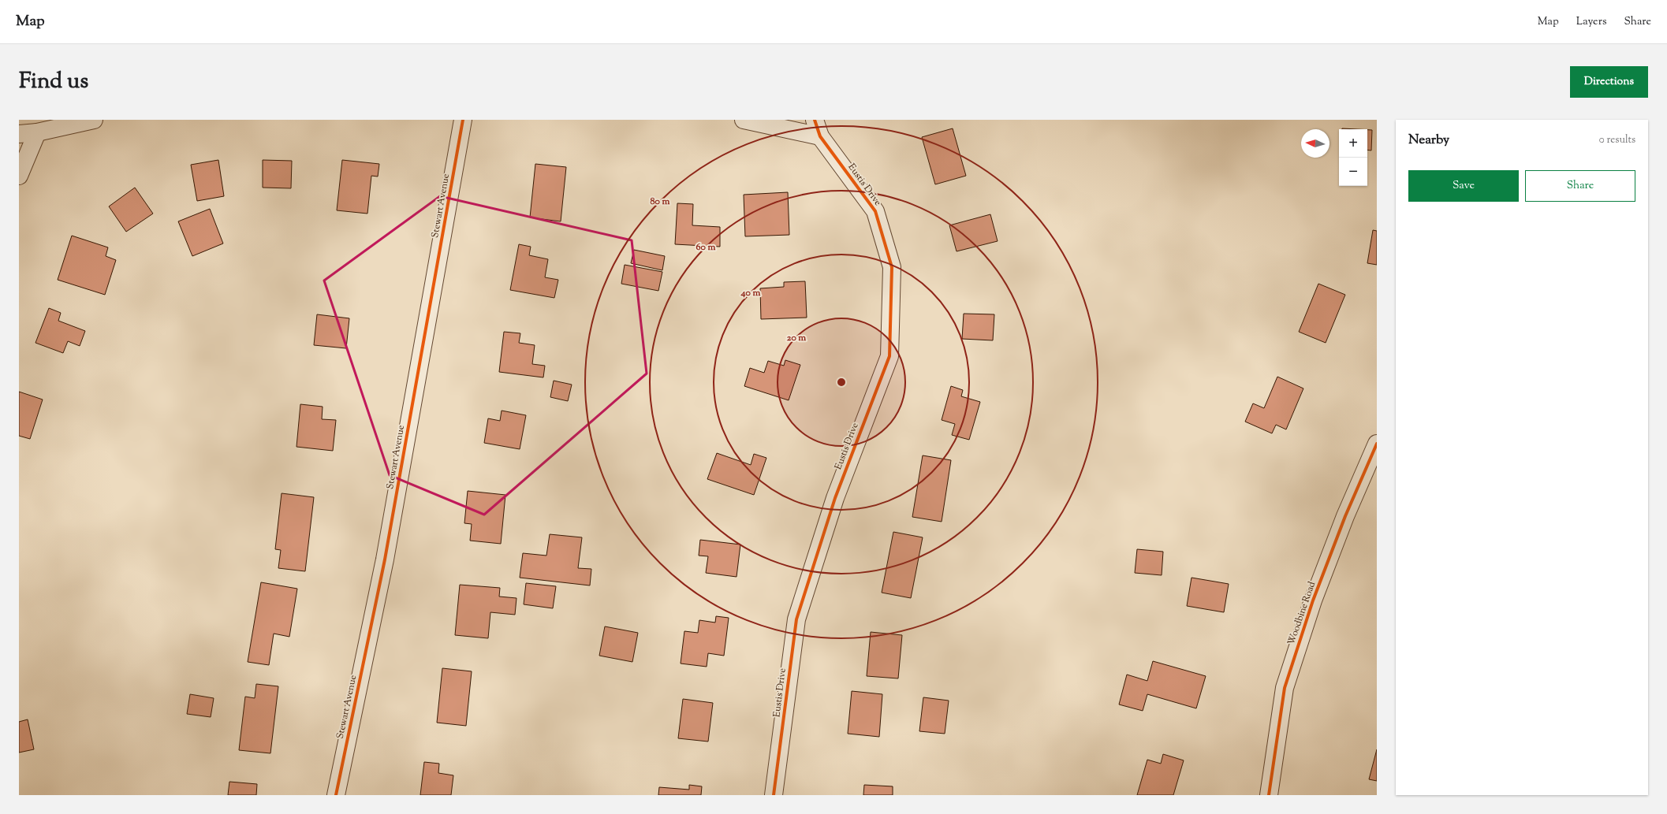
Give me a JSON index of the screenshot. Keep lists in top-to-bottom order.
{
  "streets": {
    "street": ["Eustis Drive", "Stewart Avenue", "Woodbine Road"]
  },
  "north": "left",
  "page": {
    "header": "Map",
    "nav": ["Map", "Layers", "Share"],
    "title": "Find us",
    "buttons": [
      "Directions",
      ["Save", "Share"]
    ],
    "heading": ["Nearby", "0 results"],
    "map_buttons": ["+", "−"]
  },
  "rings": [
    "80 m",
    "60 m",
    "40 m",
    "20 m"
  ]
}
